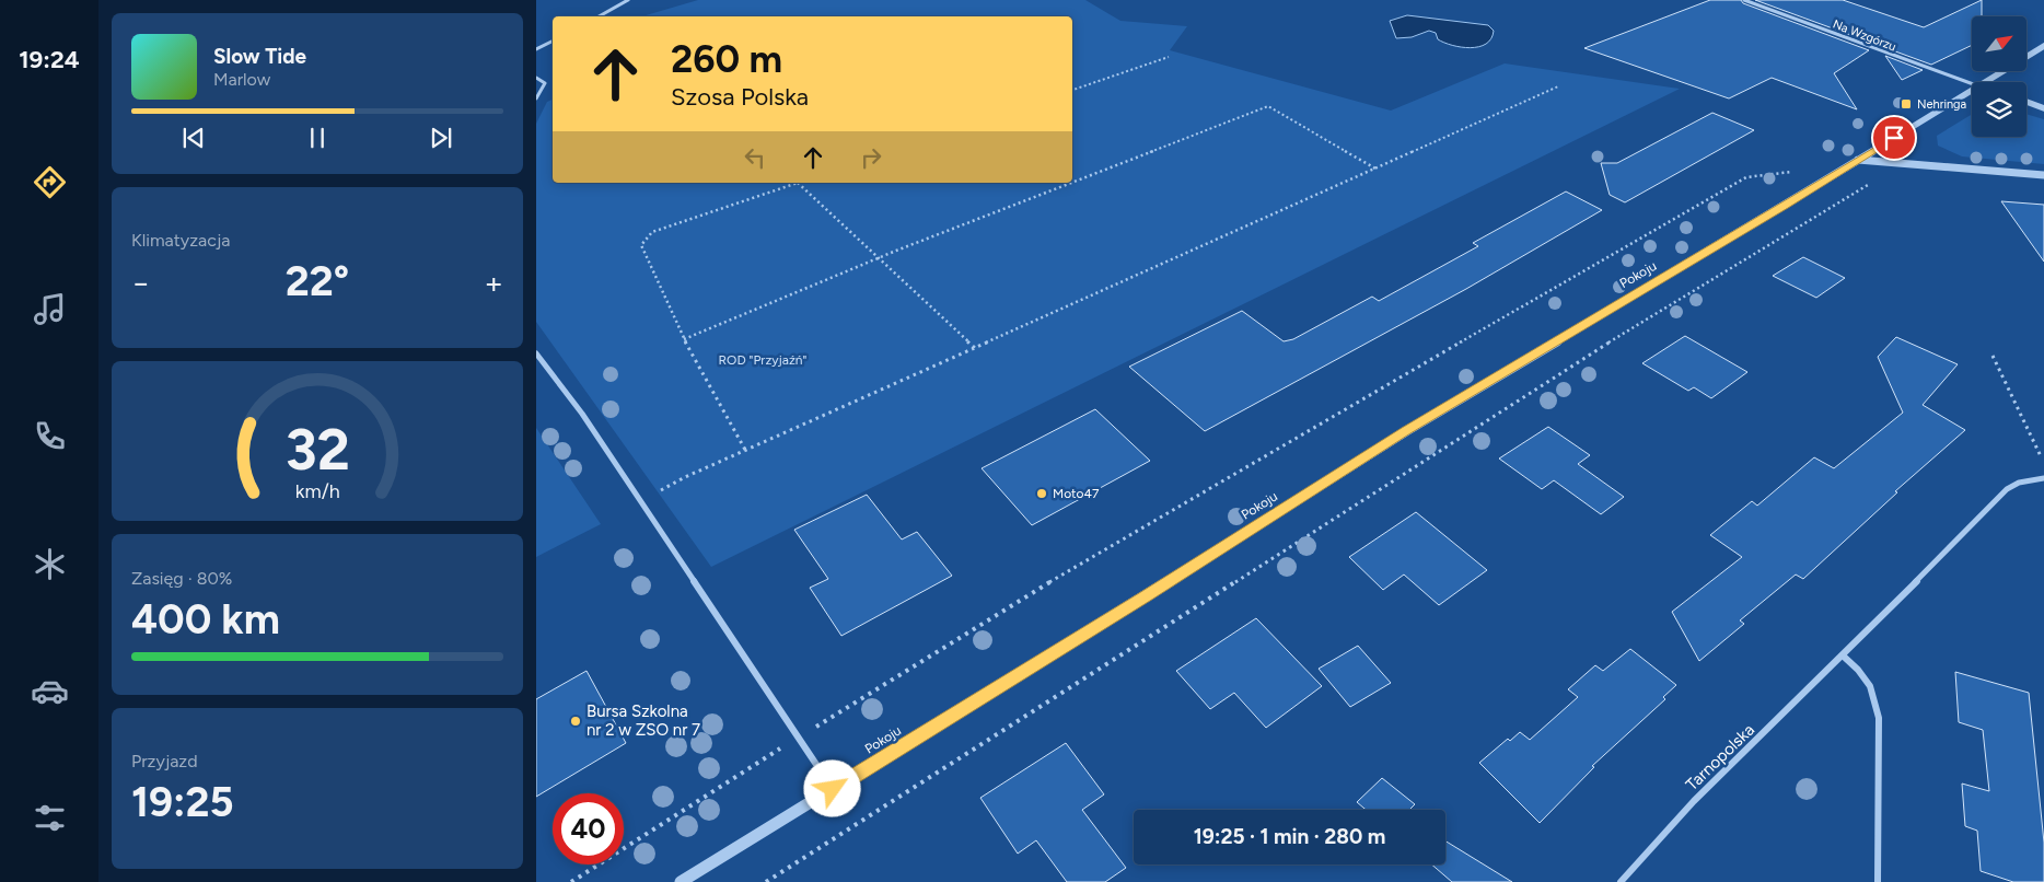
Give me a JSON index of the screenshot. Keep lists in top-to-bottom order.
{
  "streets": {
    "street": ["Na Wzgórzu", "Pokoju", "Tarnopolska"]
  },
  "parks": ["ROD \"Przyjaźń\""],
  "places": {
    "transit": ["Nehringa"],
    "other": ["Moto47", "Bursa Szkolna nr 2 w ZSO nr 7"]
  },
  "north": "top right",
  "page": {
    "tabs": "19:24",
    "turn": ["260 m", "Szosa Polska"],
    "song": ["Slow Tide", "Marlow"],
    "tile": [
      "Klimatyzacja",
      ["Zasięg · 80%", "400 km"],
      ["Przyjazd", "19:25"]
    ],
    "heat": ["−", "22°", "+"],
    "limit": "40",
    "trip": "19:25 · 1 min · 280 m",
    "gauge": ["32", "km/h"]
  }
}
